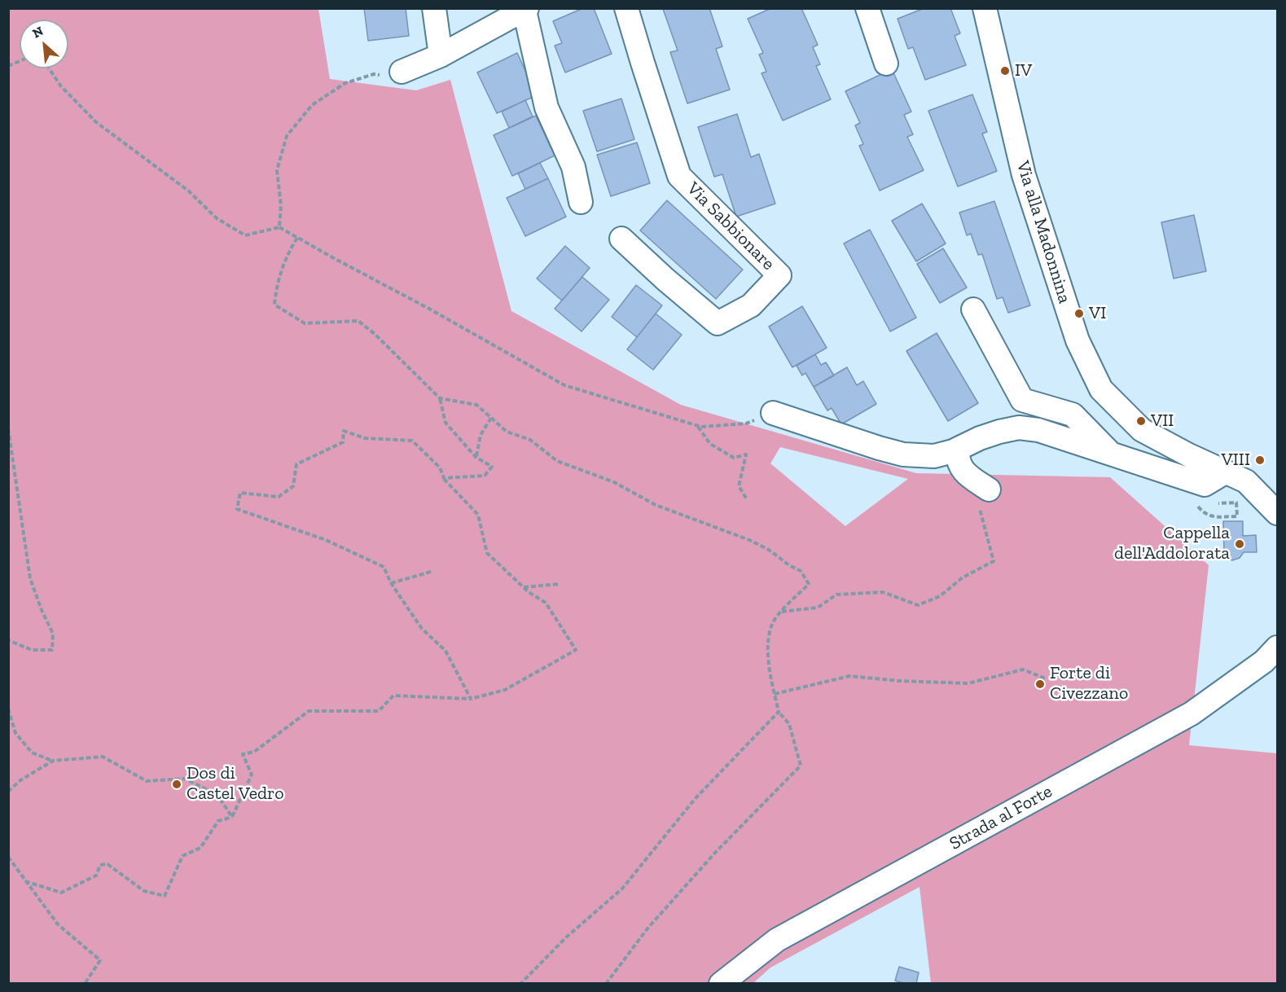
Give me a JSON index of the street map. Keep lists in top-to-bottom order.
{
  "streets": {
    "street": ["Via Sabbionare", "Via alla Madonnina", "Strada al Forte"]
  },
  "places": [
    "IV",
    "VI",
    "VII",
    "VIII",
    "Cappella dell'Addolorata",
    "Forte di Civezzano",
    "Dos di Castel Vedro"
  ],
  "north": "top left"
}
